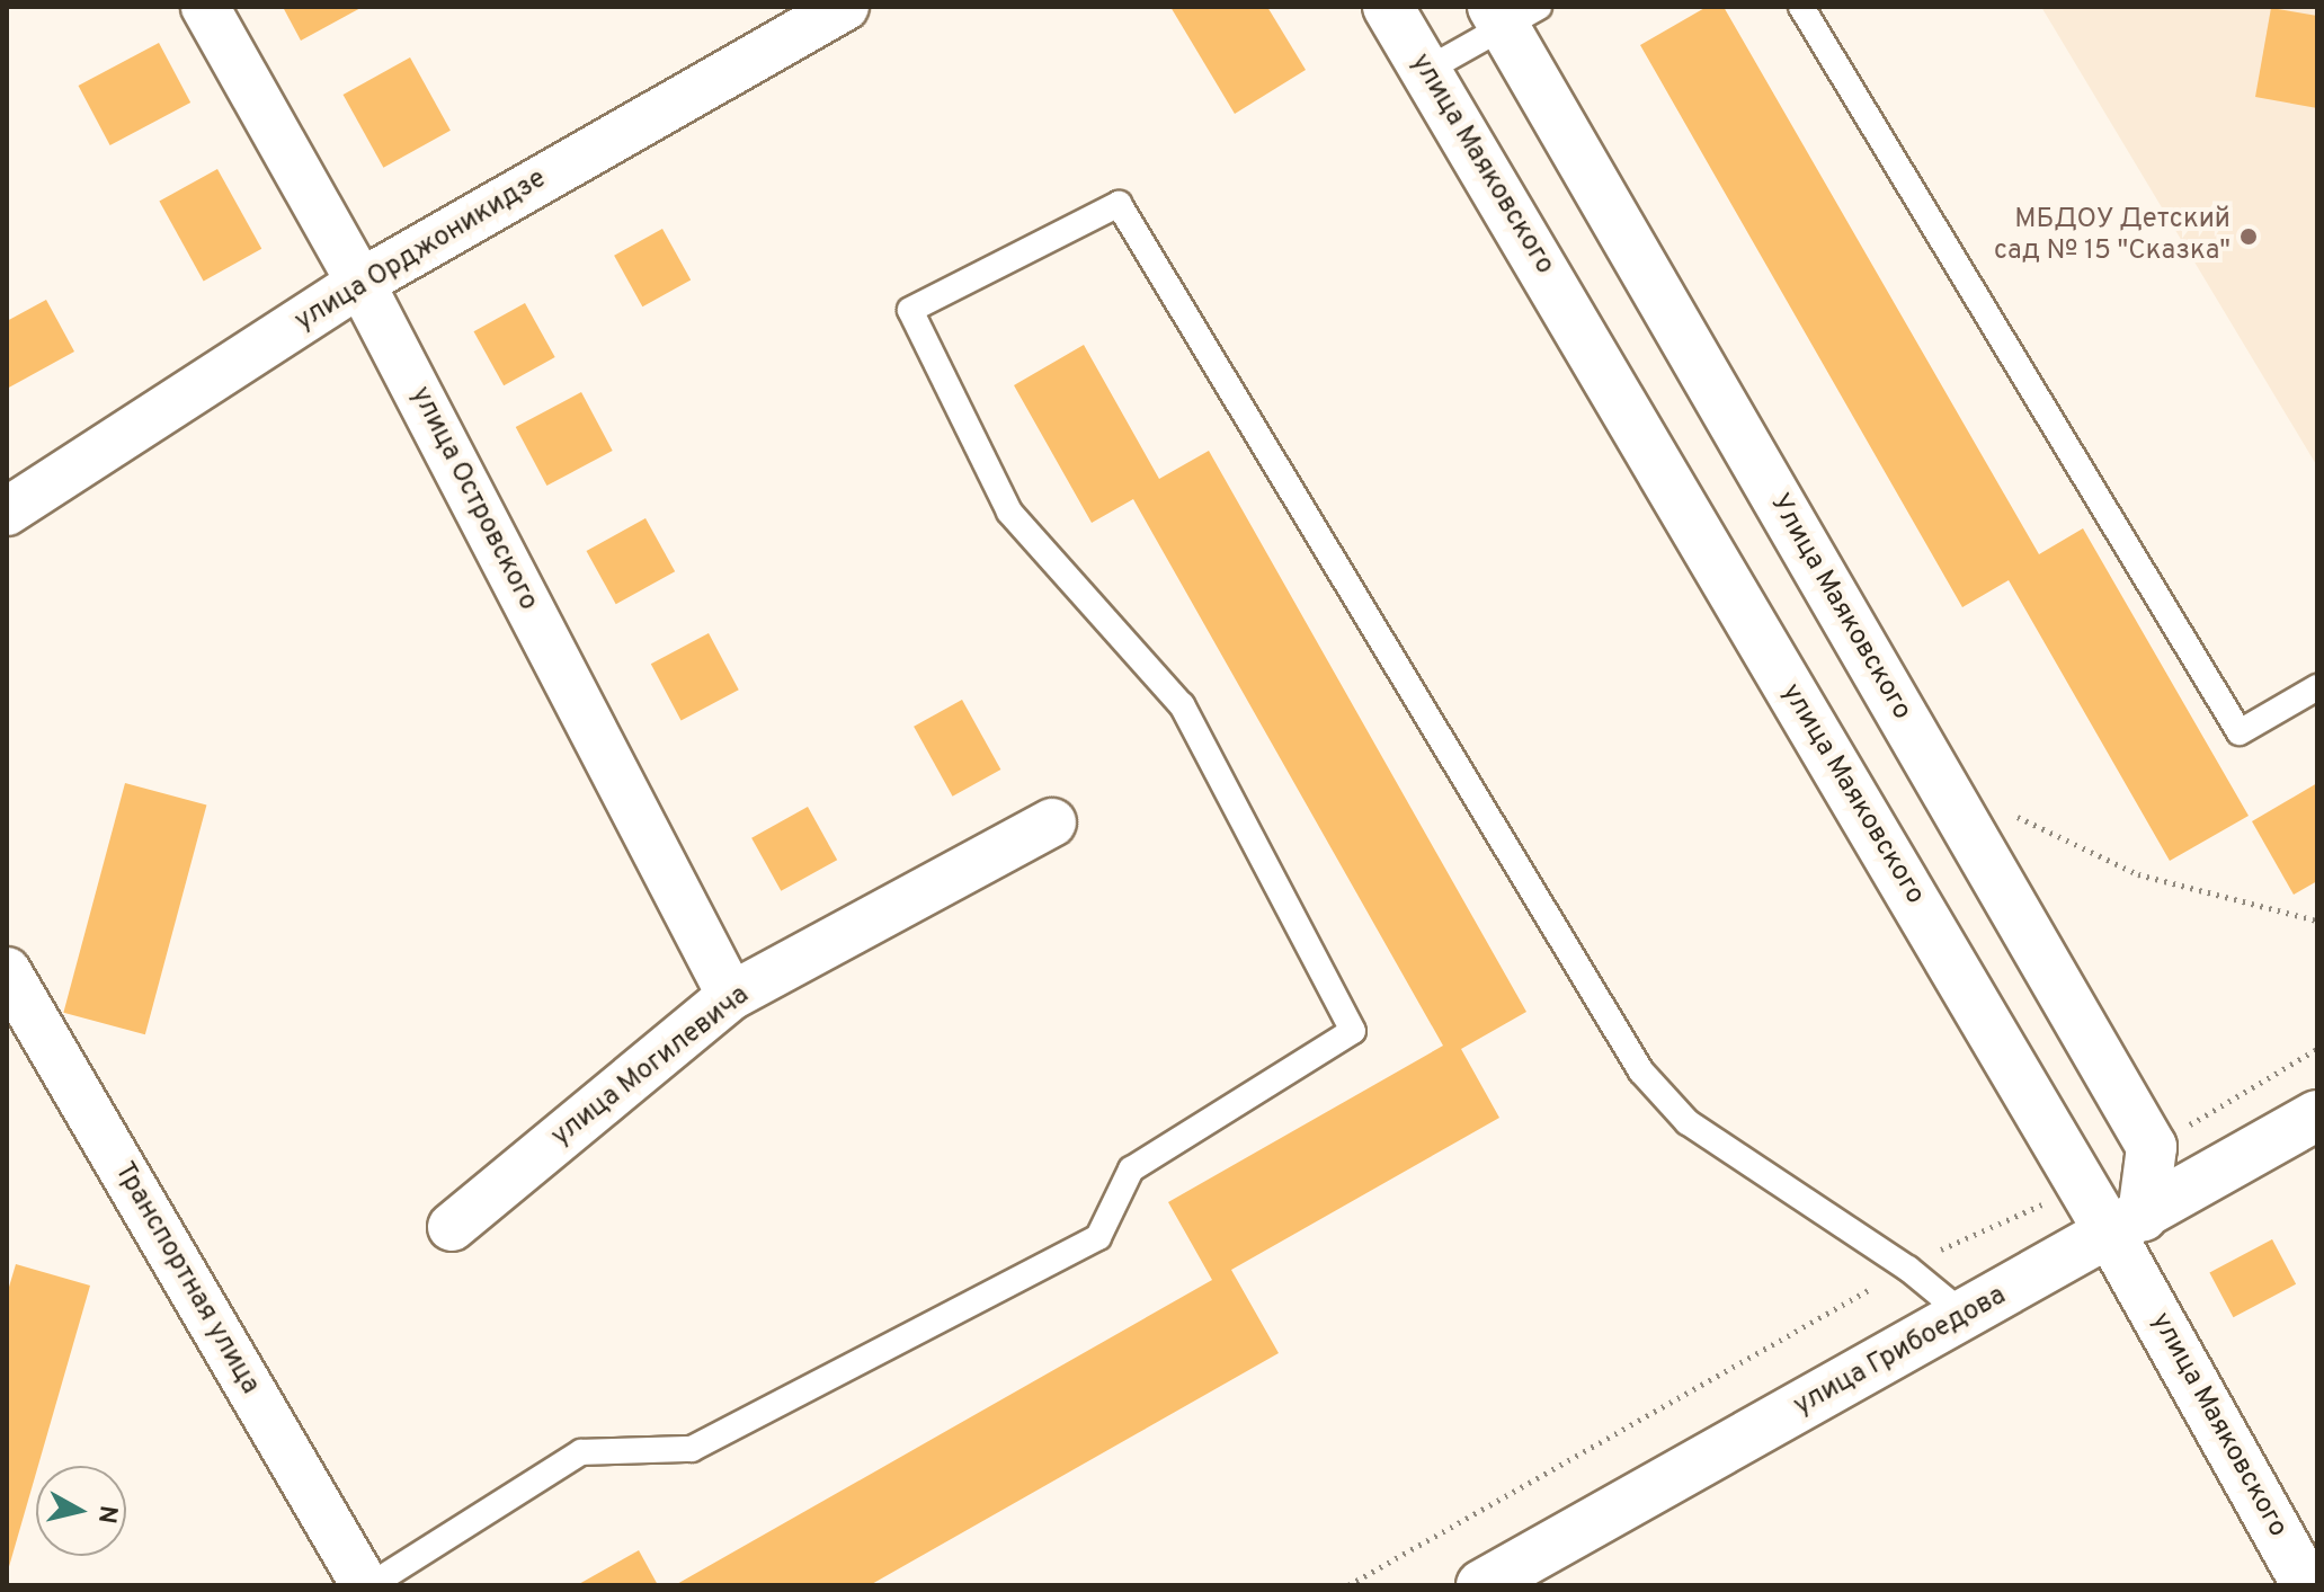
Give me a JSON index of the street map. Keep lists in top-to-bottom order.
{
  "streets": {
    "street": [
      "улица Маяковского",
      "улица Орджоникидзе",
      "улица Островского",
      "Улица Маяковского",
      "улица Могилевича",
      "Транспортная улица",
      "улица Грибоедова"
    ]
  },
  "crossings": [
    ["улица Маяковского", "Улица Маяковского"],
    ["улица Маяковского", "улица Грибоедова"],
    ["улица Орджоникидзе", "улица Островского"],
    ["улица Островского", "улица Могилевича"],
    ["Улица Маяковского", "улица Грибоедова"]
  ],
  "places": ["МБДОУ Детский сад № 15 \"Сказка\""],
  "north": "right"
}
